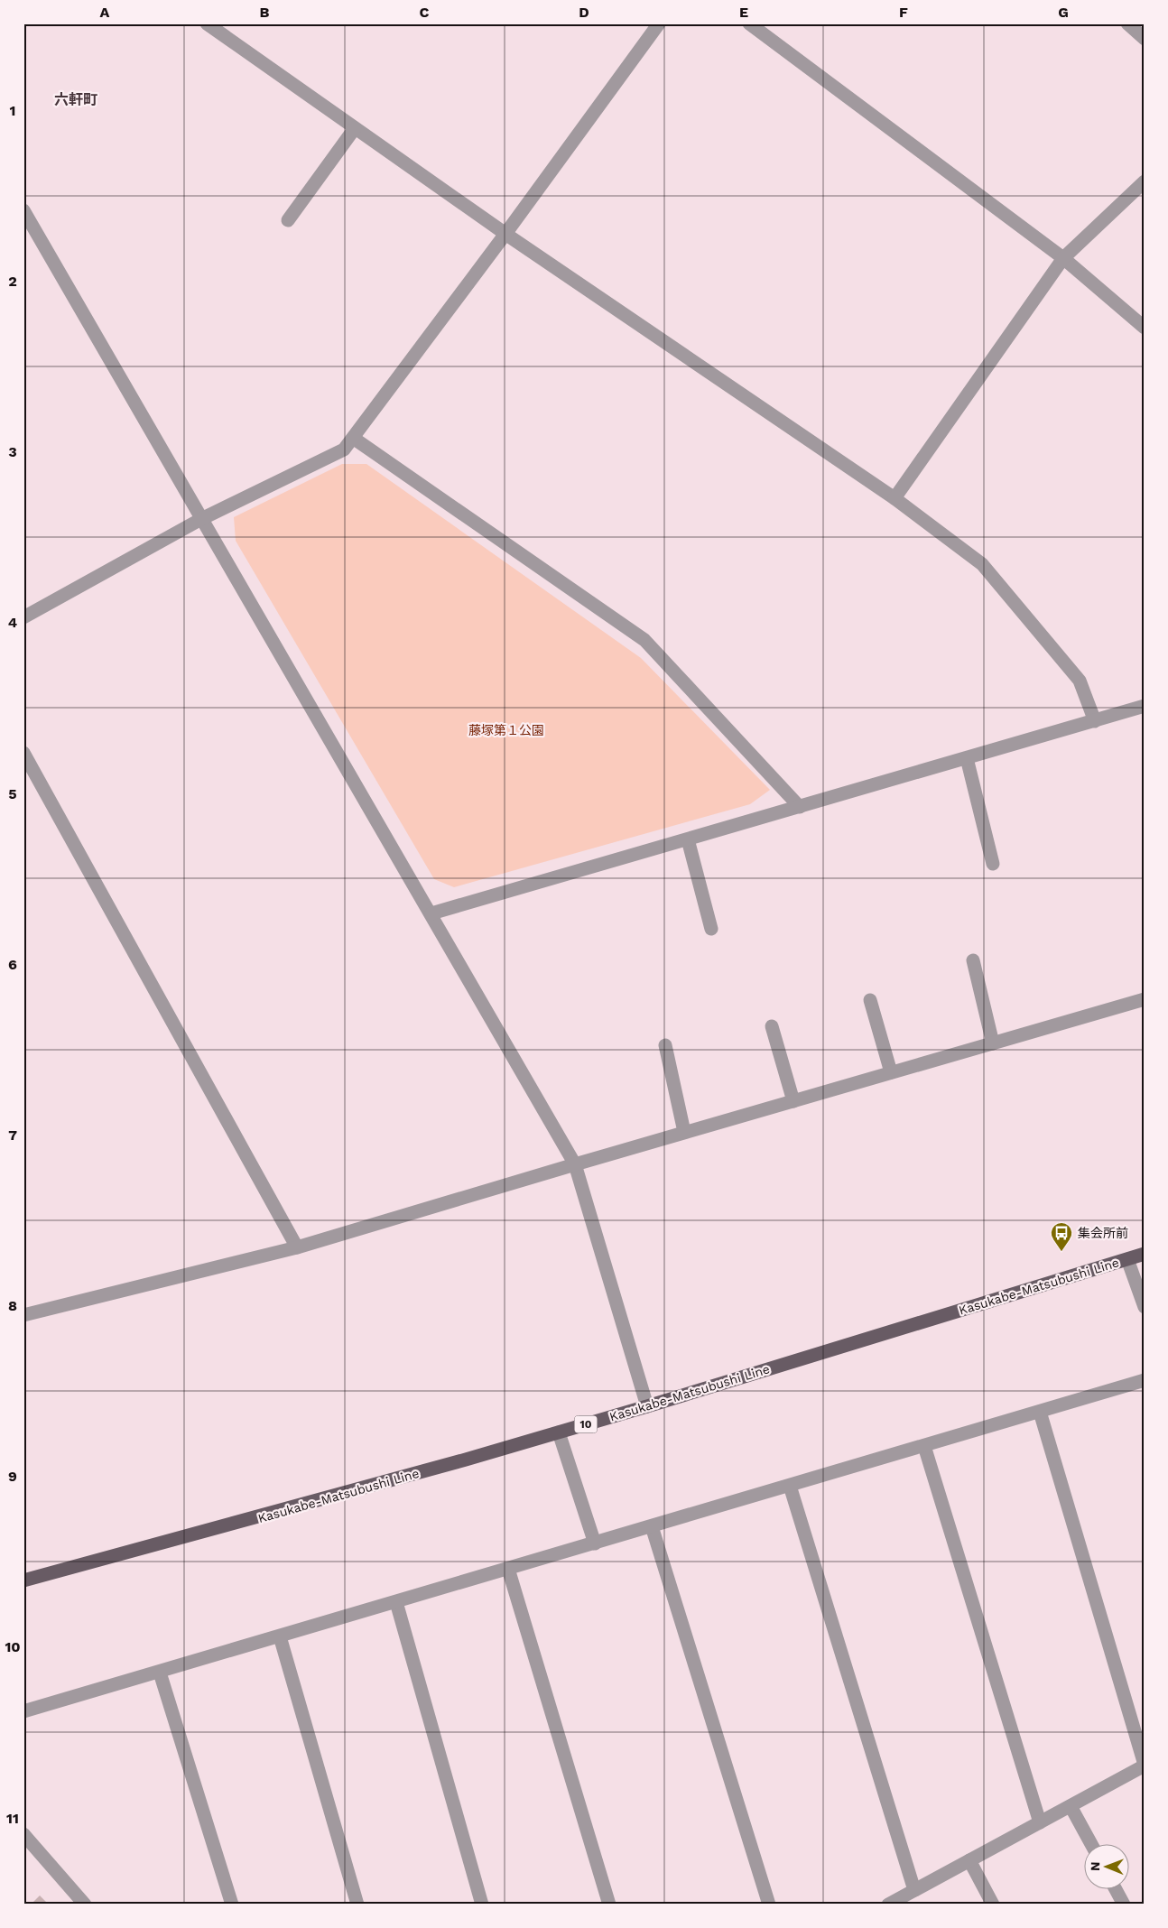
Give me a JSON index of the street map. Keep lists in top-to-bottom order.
{
  "streets": {
    "main road": ["Kasukabe-Matsubushi Line", "10"]
  },
  "districts": ["六軒町"],
  "parks": ["藤塚第１公園"],
  "places": {
    "bus stop": ["集会所前"]
  },
  "north": "left",
  "grid": {
    "columns": [
      "A",
      "B",
      "C",
      "D",
      "E",
      "F",
      "G"
    ],
    "rows": [
      "1",
      "2",
      "3",
      "4",
      "5",
      "6",
      "7",
      "8",
      "9",
      "10",
      "11"
    ]
  }
}
